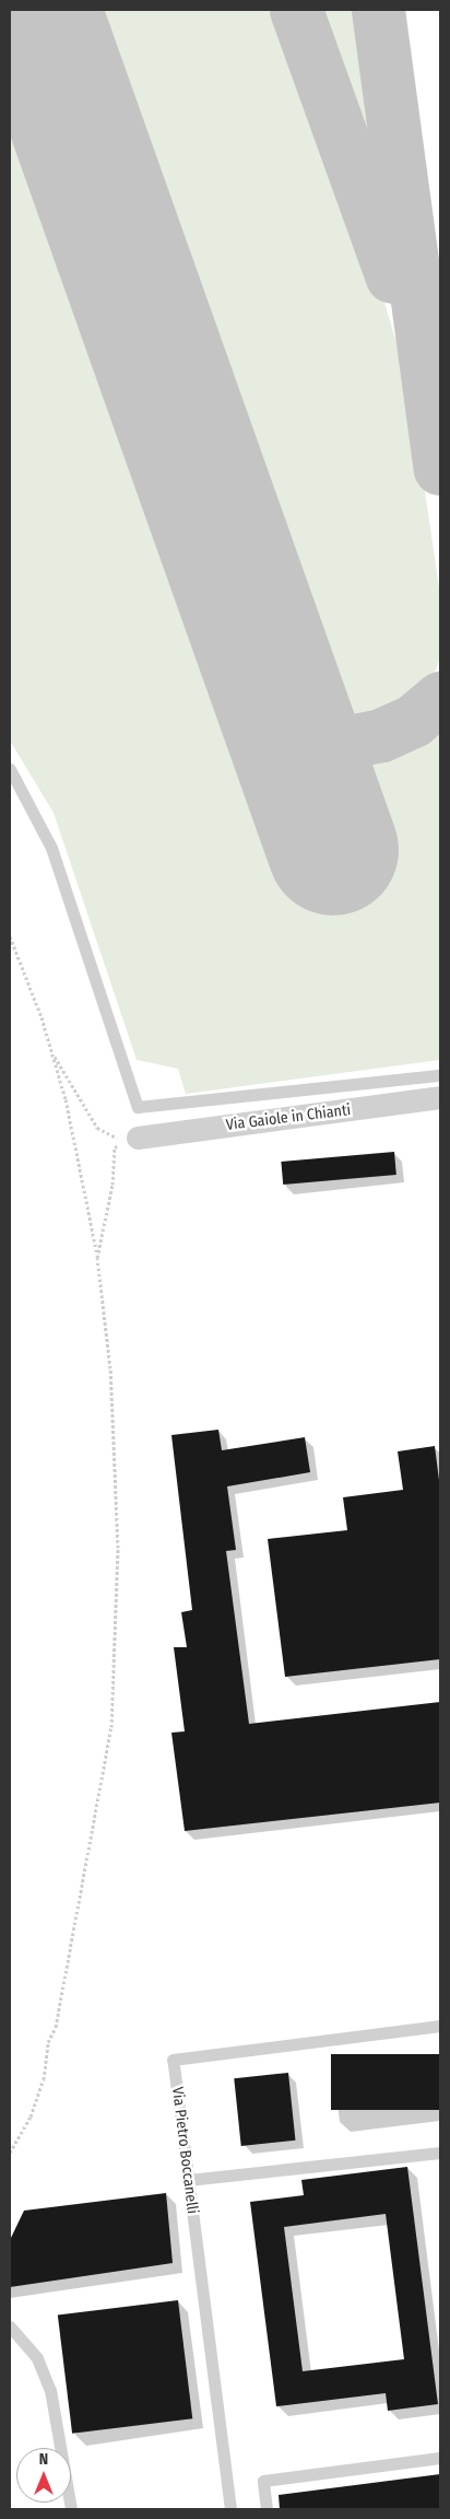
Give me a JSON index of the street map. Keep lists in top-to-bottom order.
{
  "streets": {
    "street": ["Via Gaiole in Chianti"],
    "lane": ["Via Pietro Boccanelli"]
  },
  "north": "top"
}
